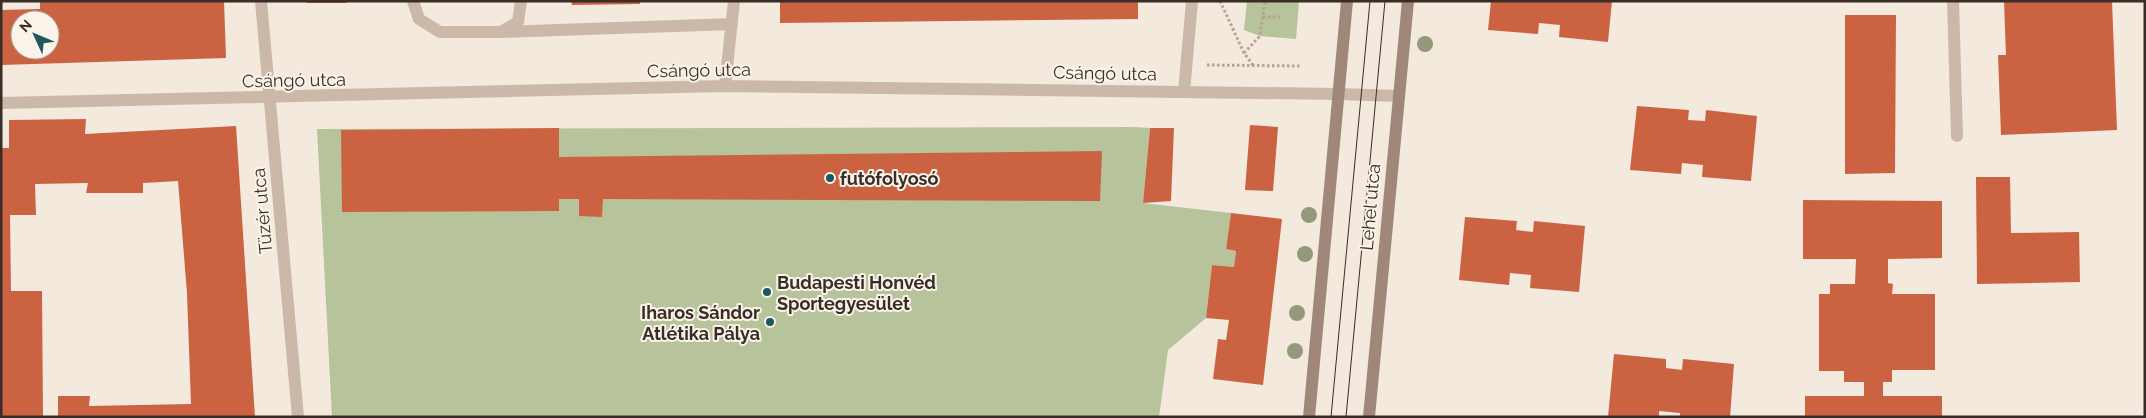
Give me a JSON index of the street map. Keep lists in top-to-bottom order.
{
  "streets": {
    "main road": ["Lehel utca"],
    "street": ["Csángó utca", "Tüzér utca"]
  },
  "crossings": [
    ["Csángó utca", "Lehel utca"],
    ["Csángó utca", "Tüzér utca"]
  ],
  "places": ["futófolyosó", "Budapesti Honvéd Sportegyesület", "Iharos Sándor Atlétika Pálya"],
  "north": "top left"
}
